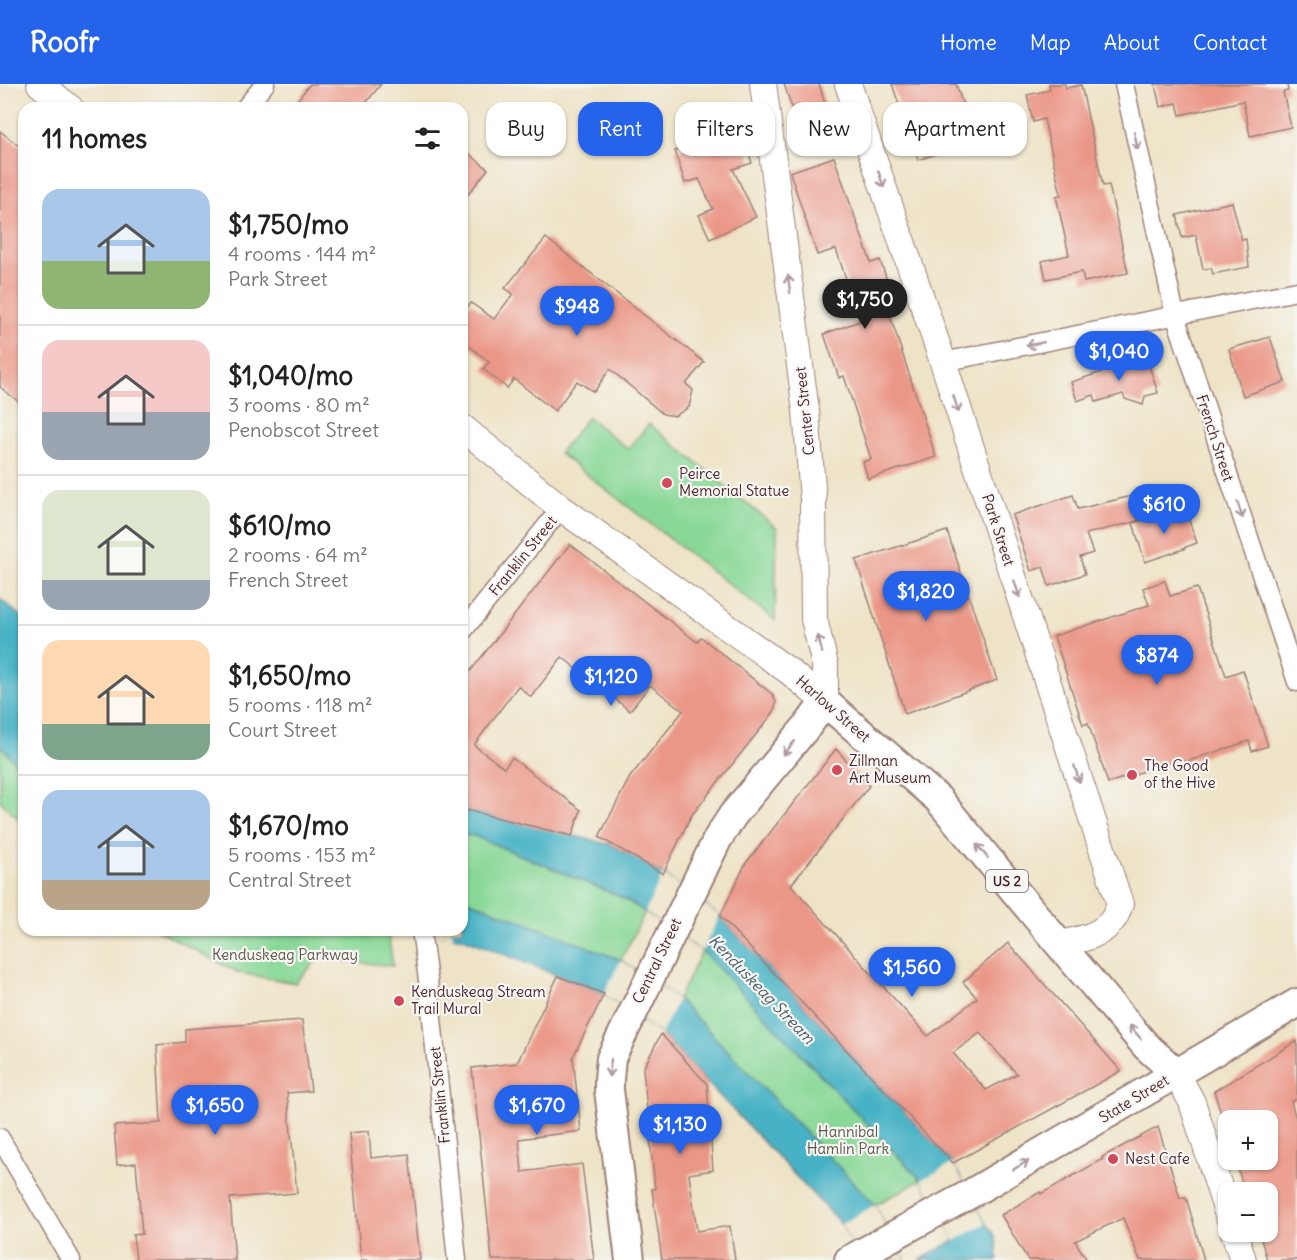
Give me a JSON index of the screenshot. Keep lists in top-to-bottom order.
{
  "streets": {
    "main road": [
      "Harlow Street",
      "US 2",
      "Central Street",
      "State Street"
    ],
    "street": [
      "Center Street",
      "French Street",
      "Park Street",
      "Franklin Street"
    ]
  },
  "crossings": [
    ["Center Street", "Harlow Street"],
    ["Center Street", "Central Street"],
    ["Park Street", "Harlow Street"],
    ["Franklin Street", "Harlow Street"],
    ["Harlow Street", "Central Street"],
    ["Harlow Street", "State Street"]
  ],
  "one_way": [
    "Center Street",
    "French Street",
    "Park Street",
    "Harlow Street",
    "Central Street",
    "State Street"
  ],
  "water": ["Kenduskeag Stream"],
  "parks": ["Kenduskeag Parkway", "Hannibal Hamlin Park"],
  "places": [
    "Peirce Memorial Statue",
    "Zillman Art Museum",
    "The Good of the Hive",
    "Kenduskeag Stream Trail Mural",
    "Nest Cafe"
  ],
  "page": {
    "header": "Roofr",
    "nav": [
      "Home",
      "Map",
      "About",
      "Contact"
    ],
    "chip": [
      "Buy",
      "Rent",
      "Filters",
      "New",
      "Apartment"
    ],
    "heading": "11 homes",
    "list": [
      {
        "name": "$1,750/mo",
        "note": "4 rooms · 144 m² · Park Street"
      },
      {
        "name": "$1,040/mo",
        "note": "3 rooms · 80 m² · Penobscot Street"
      },
      {
        "name": "$610/mo",
        "note": "2 rooms · 64 m² · French Street"
      },
      {
        "name": "$1,650/mo",
        "note": "5 rooms · 118 m² · Court Street"
      },
      {
        "name": "$1,670/mo",
        "note": "5 rooms · 153 m² · Central Street"
      }
    ],
    "price": [
      "$1,750",
      "$948",
      "$1,040",
      "$610",
      "$1,820",
      "$874",
      "$1,120",
      "$1,560",
      "$1,650",
      "$1,670",
      "$1,130"
    ],
    "map_buttons": ["+", "−"]
  }
}
